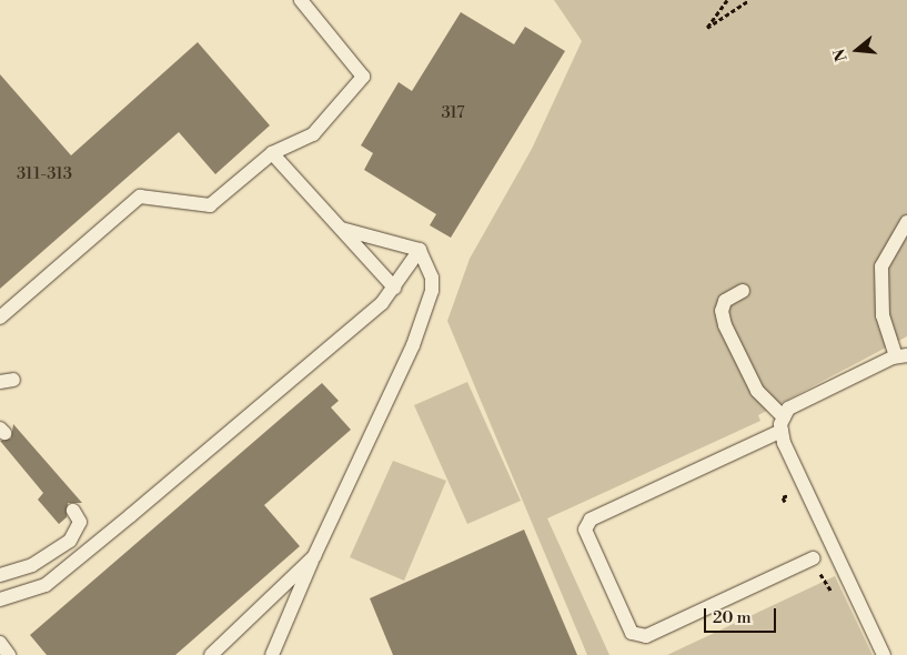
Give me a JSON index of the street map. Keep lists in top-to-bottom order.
{
  "house_numbers": ["317", "311-313"],
  "scale_bar": "20 m",
  "north": "left"
}
